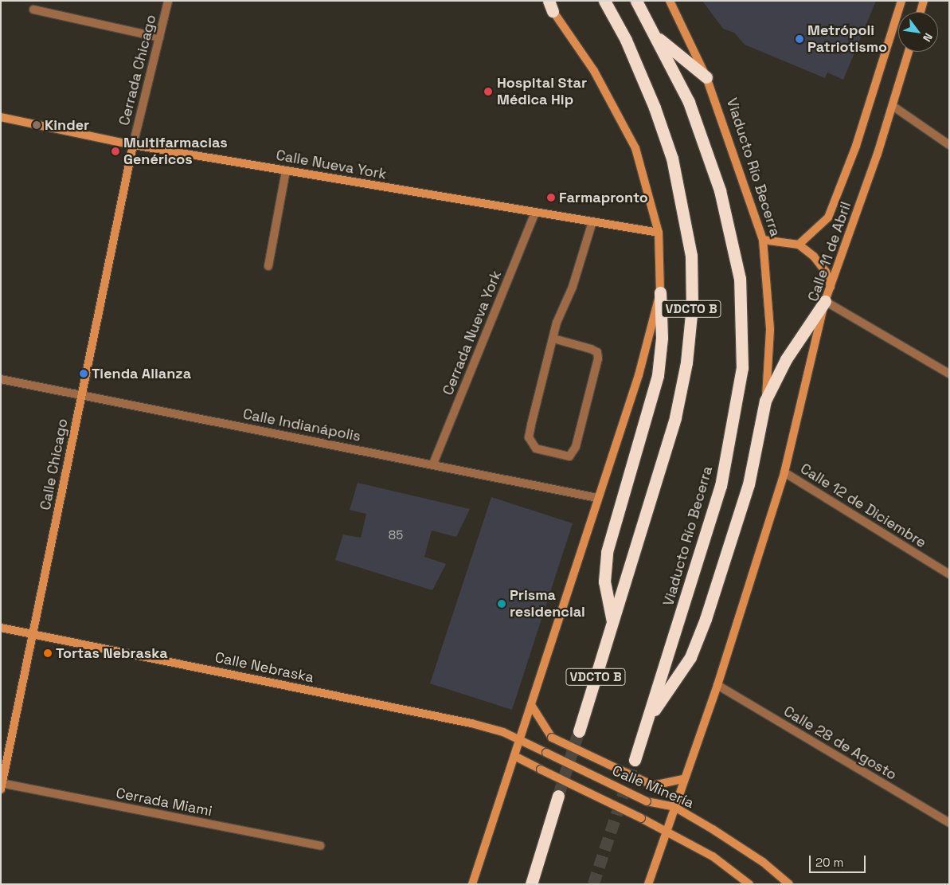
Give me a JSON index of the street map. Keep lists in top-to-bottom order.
{
  "streets": {
    "highway": ["Viaducto Río Becerra", "VDCTO B"],
    "street": [
      "Cerrada Chicago",
      "Calle Nueva York",
      "Calle 11 de Abril",
      "Cerrada Nueva York",
      "Calle Indianápolis",
      "Calle Chicago",
      "Calle 12 de Diciembre",
      "Calle Nebraska",
      "Calle 28 de Agosto",
      "Calle Minería",
      "Cerrada Miami"
    ]
  },
  "crossings": [
    ["Cerrada Chicago", "Calle Nueva York"],
    ["Cerrada Chicago", "Calle Chicago"],
    ["Calle Nueva York", "Cerrada Nueva York"],
    ["Calle Nueva York", "Calle Chicago"],
    ["Calle 11 de Abril", "Calle 12 de Diciembre"],
    ["Cerrada Nueva York", "Calle Indianápolis"],
    ["Calle Indianápolis", "Calle Chicago"],
    ["Calle Chicago", "Calle Nebraska"],
    ["Calle Chicago", "Cerrada Miami"],
    ["Calle Nebraska", "Calle Minería"]
  ],
  "places": [
    "Metrópoli Patriotismo",
    "Hospital Star Médica Hip",
    "Kinder",
    "Multifarmacias Genéricos",
    "Farmapronto",
    "Tienda Alianza",
    "Prisma residencial",
    "Tortas Nebraska"
  ],
  "house_numbers": ["85"],
  "scale_bar": "20 m",
  "north": "bottom right"
}
